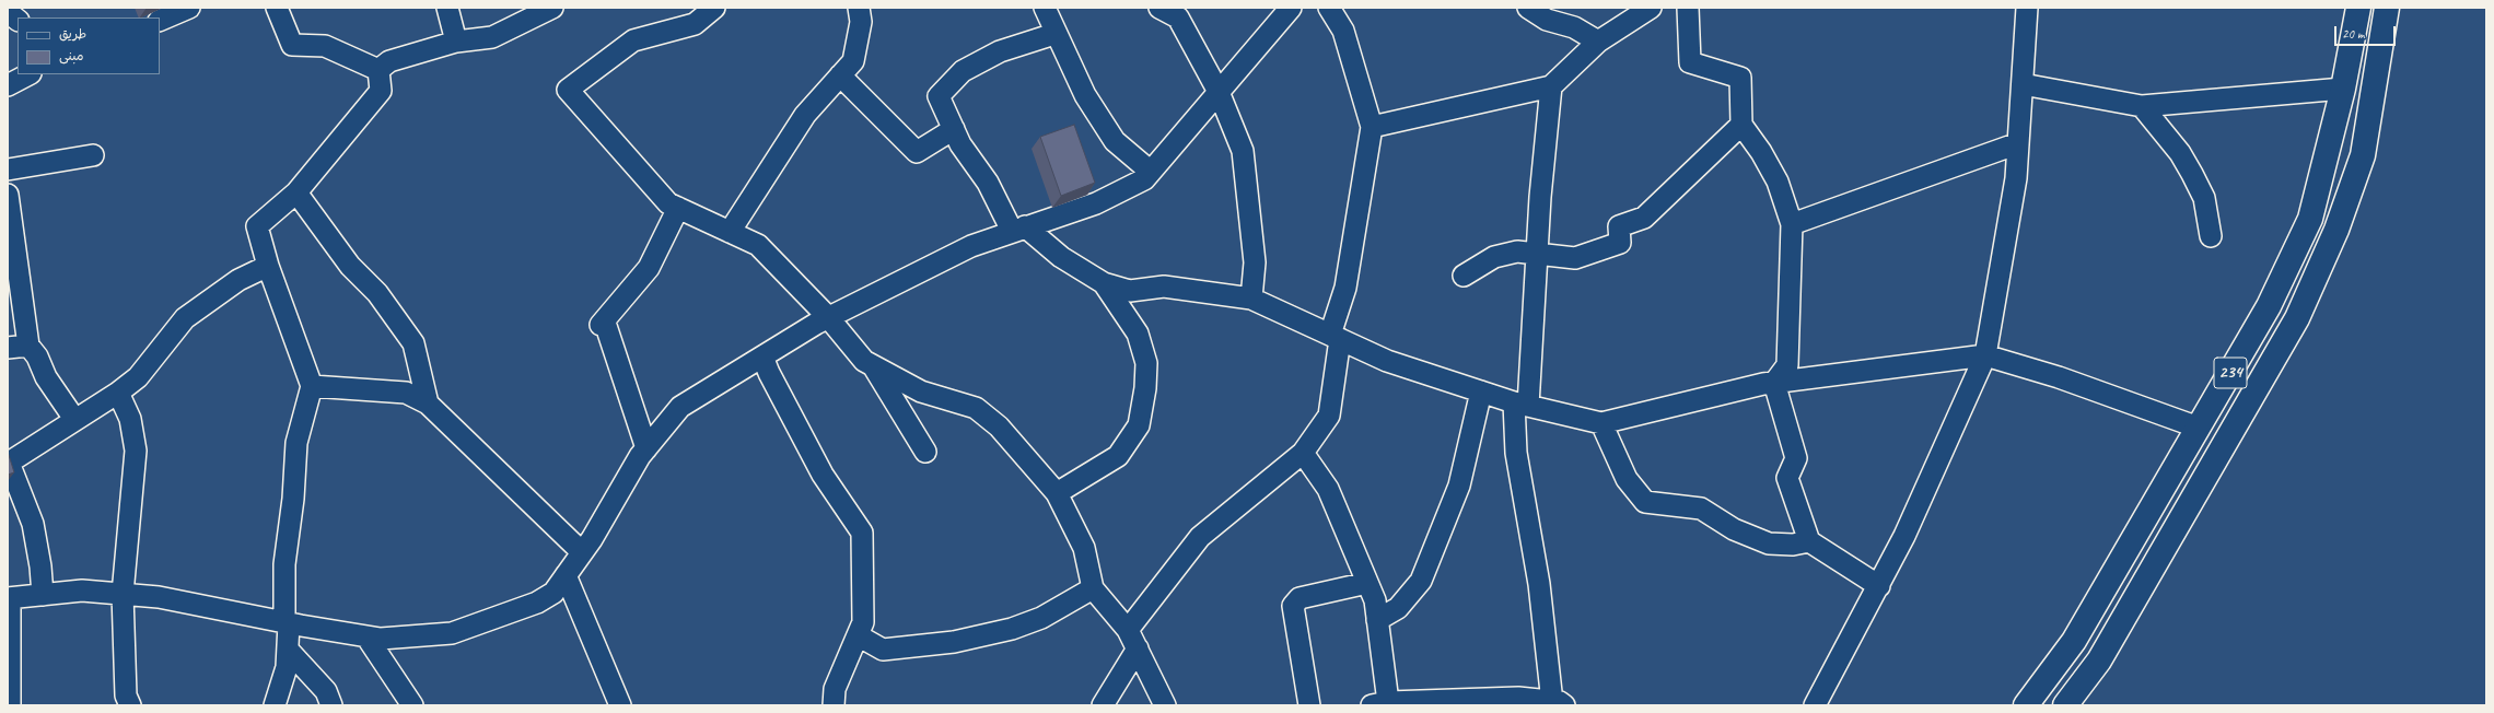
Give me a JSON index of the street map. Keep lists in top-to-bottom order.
{
  "streets": {
    "main road": ["234"]
  },
  "legend": ["طريق", "مبنى"],
  "scale_bar": "20 m"
}
